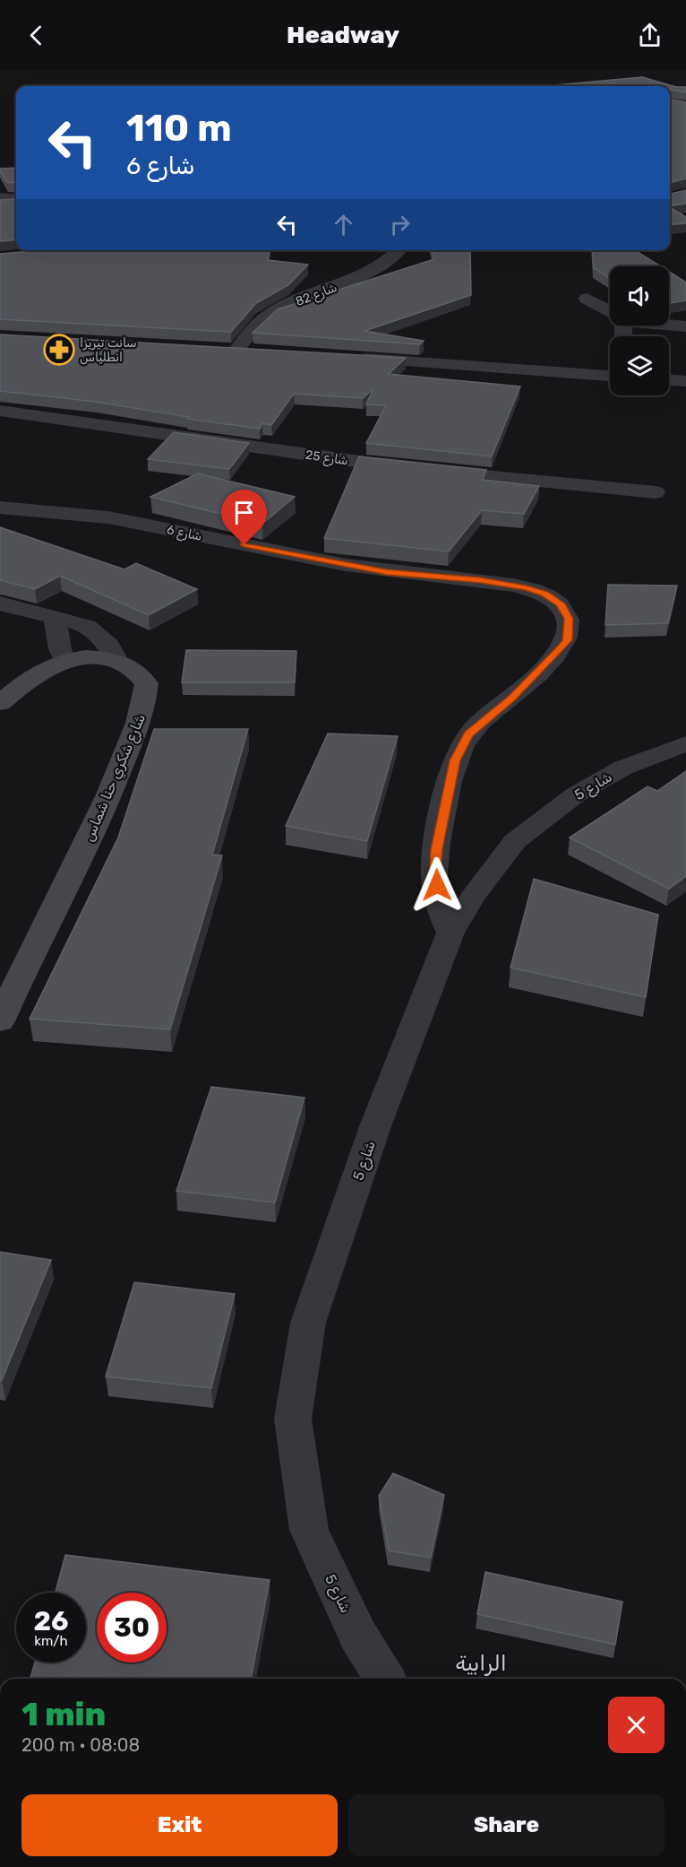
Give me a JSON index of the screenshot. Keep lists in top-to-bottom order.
{
  "streets": {
    "street": [
      "شارع 82",
      "شارع 25",
      "شارع 6",
      "شارع شكري حنا شماس",
      "شارع 5"
    ]
  },
  "crossings": [
    ["شارع 6", "شارع 5"]
  ],
  "districts": ["الرابية"],
  "places": {
    "pharmacy": ["سانت تيريزا انطلياس"]
  },
  "page": {
    "header": "Headway",
    "turn": ["110 m", "شارع 6"],
    "speed": "26 km/h",
    "limit": "30",
    "heading": ["1 min", "200 m · 08:08"],
    "buttons": ["Exit", "Share"]
  }
}
